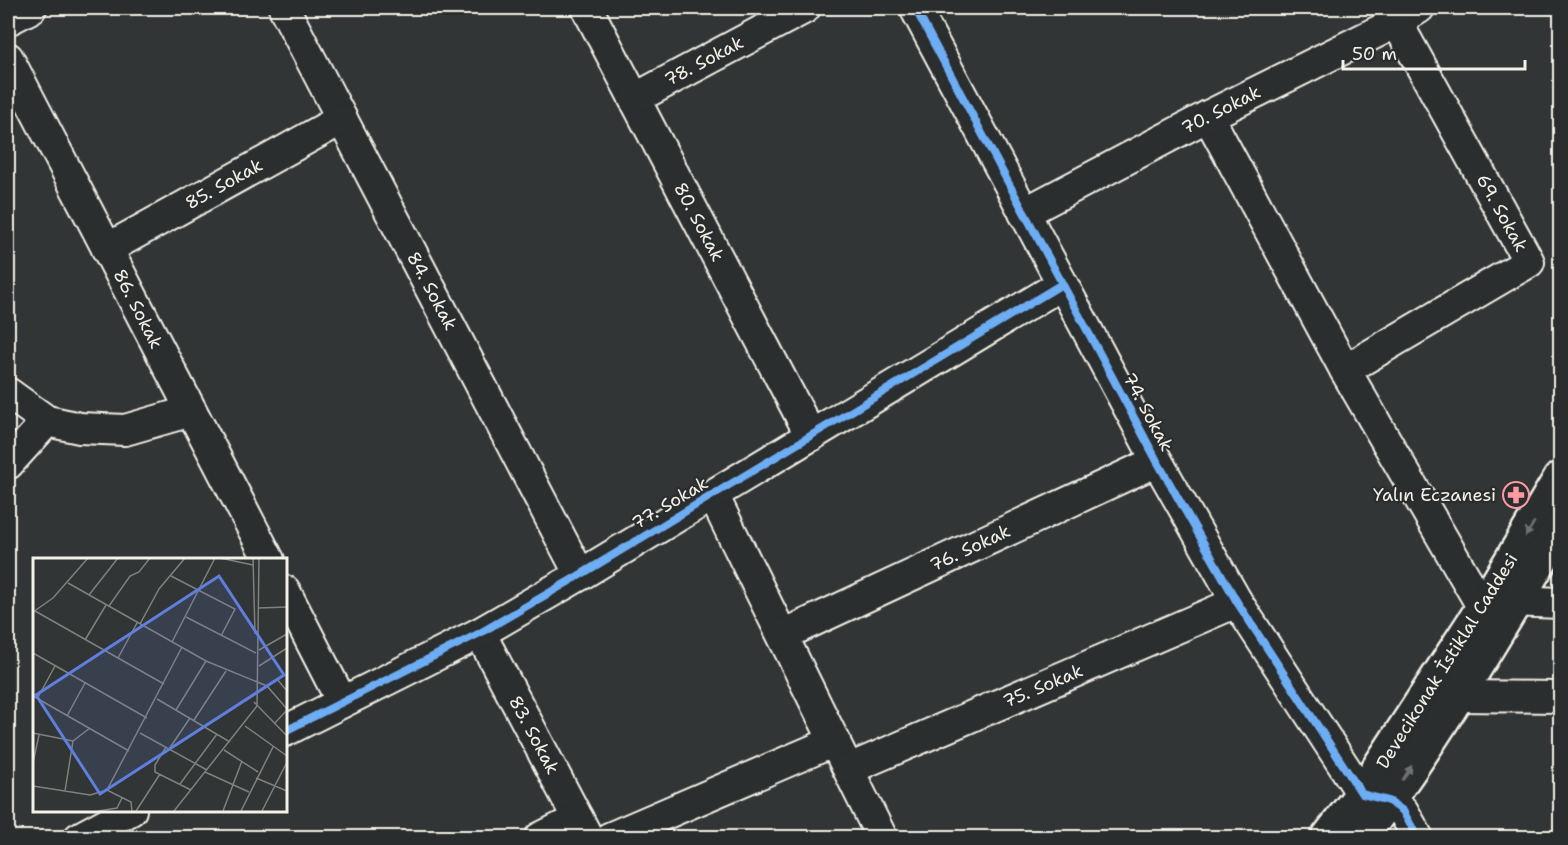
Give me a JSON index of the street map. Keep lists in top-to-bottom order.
{
  "streets": {
    "main road": ["Devecikonak İstiklal Caddesi"],
    "street": [
      "78. Sokak",
      "70. Sokak",
      "85. Sokak",
      "69. Sokak",
      "80. Sokak",
      "84. Sokak",
      "86. Sokak",
      "74. Sokak",
      "77. Sokak",
      "76. Sokak",
      "75. Sokak",
      "83. Sokak"
    ]
  },
  "crossings": [
    ["78. Sokak", "80. Sokak"],
    ["70. Sokak", "69. Sokak"],
    ["70. Sokak", "74. Sokak"],
    ["85. Sokak", "84. Sokak"],
    ["85. Sokak", "86. Sokak"],
    ["80. Sokak", "77. Sokak"],
    ["84. Sokak", "77. Sokak"],
    ["74. Sokak", "77. Sokak"],
    ["74. Sokak", "76. Sokak"],
    ["74. Sokak", "Devecikonak İstiklal Caddesi"],
    ["74. Sokak", "75. Sokak"],
    ["77. Sokak", "83. Sokak"]
  ],
  "places": {
    "pharmacy": ["Yalın Eczanesi"]
  },
  "scale_bar": "50 m"
}
